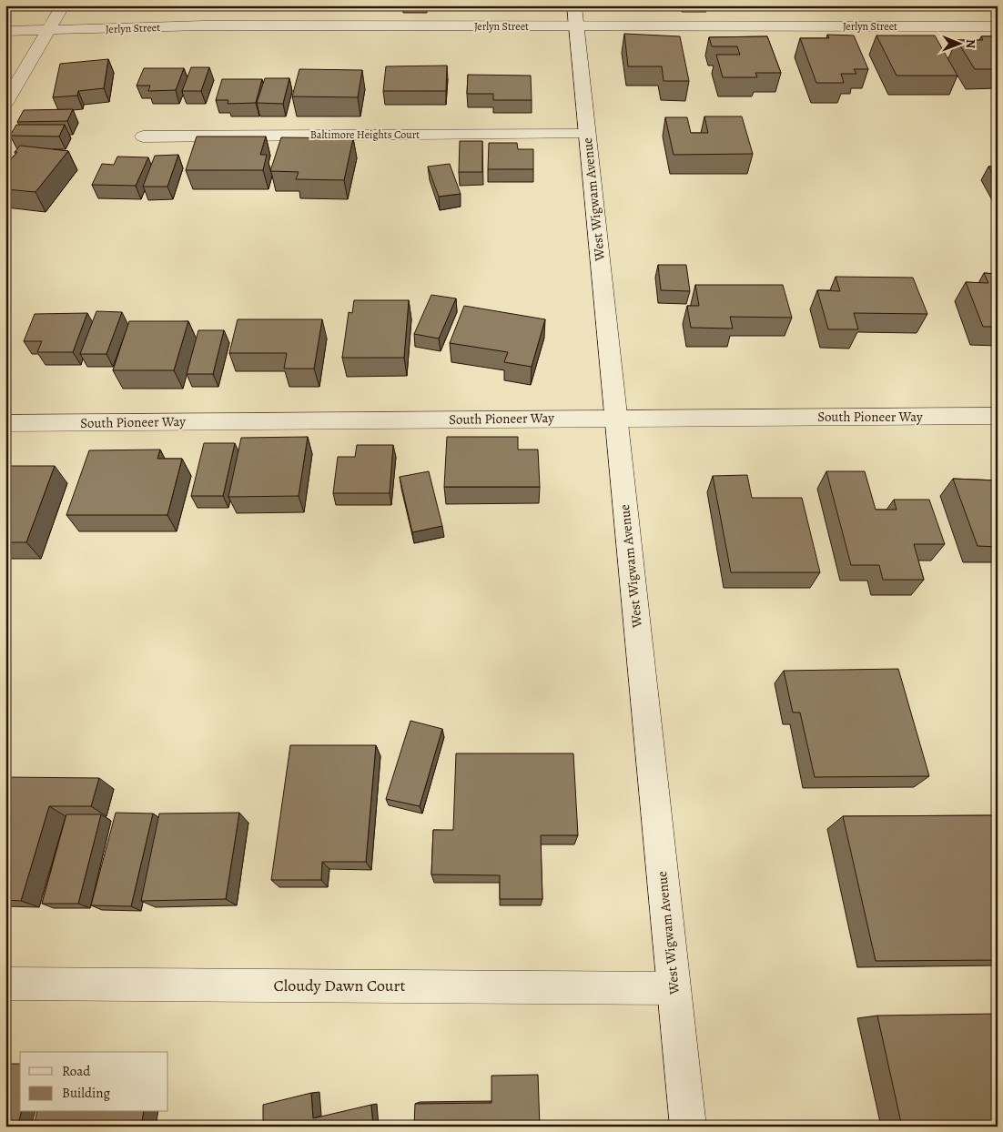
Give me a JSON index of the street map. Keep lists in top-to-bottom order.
{
  "streets": {
    "street": [
      "Jerlyn Street",
      "Baltimore Heights Court",
      "West Wigwam Avenue",
      "South Pioneer Way",
      "Cloudy Dawn Court"
    ]
  },
  "crossings": [
    ["Jerlyn Street", "West Wigwam Avenue"],
    ["Baltimore Heights Court", "West Wigwam Avenue"],
    ["West Wigwam Avenue", "South Pioneer Way"],
    ["West Wigwam Avenue", "Cloudy Dawn Court"]
  ],
  "legend": ["Road", "Building"],
  "north": "right"
}
